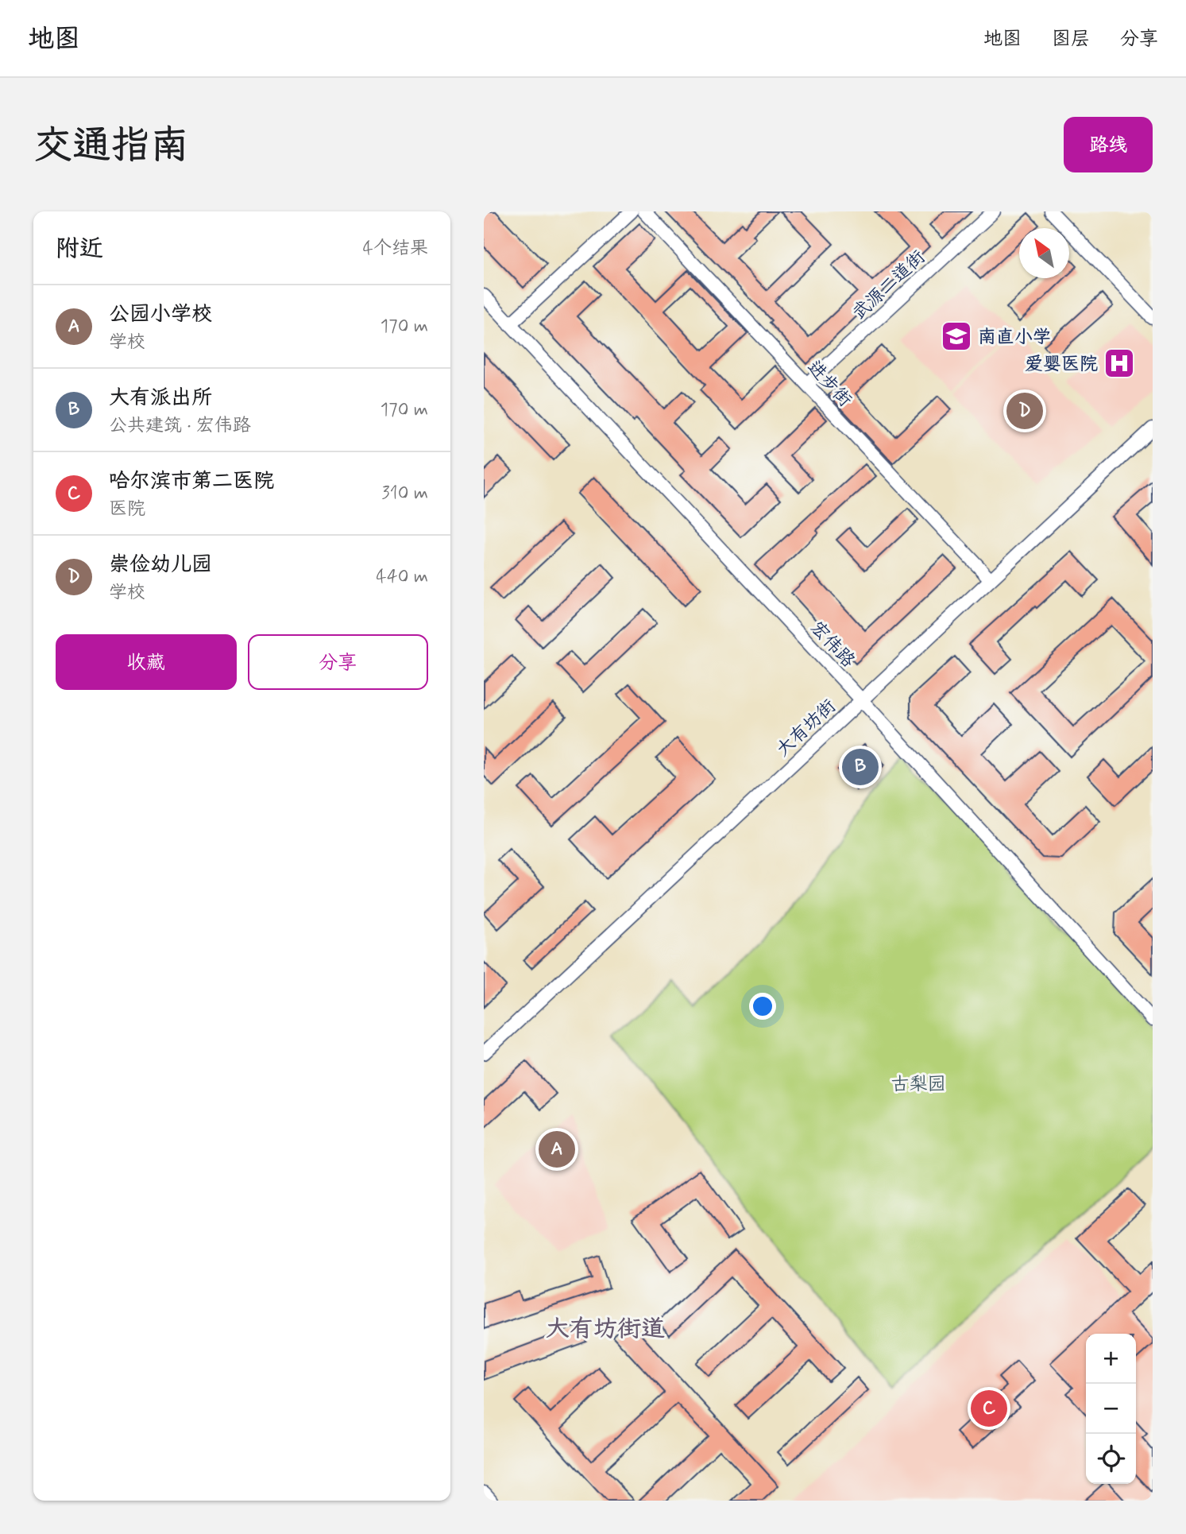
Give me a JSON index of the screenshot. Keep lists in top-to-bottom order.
{
  "streets": {
    "main road": [
      "武源二道街",
      "进步街",
      "宏伟路",
      "大有坊街"
    ]
  },
  "crossings": [
    ["武源二道街", "进步街"],
    ["进步街", "大有坊街"],
    ["宏伟路", "大有坊街"]
  ],
  "districts": ["大有坊街道"],
  "parks": ["古梨园"],
  "places": {
    "school or university": ["南直小学"],
    "hospital": ["爱婴医院"]
  },
  "north": "top left",
  "page": {
    "header": "地图",
    "nav": ["地图", "图层", "分享"],
    "title": "交通指南",
    "buttons": [
      "路线",
      ["收藏", "分享"]
    ],
    "heading": ["附近", "4个结果"],
    "list": [
      {
        "mark": "A",
        "name": "公园小学校",
        "note": "学校",
        "value": "170 m"
      },
      {
        "mark": "B",
        "name": "大有派出所",
        "note": "公共建筑 · 宏伟路",
        "value": "170 m"
      },
      {
        "mark": "C",
        "name": "哈尔滨市第二医院",
        "note": "医院",
        "value": "310 m"
      },
      {
        "mark": "D",
        "name": "崇俭幼儿园",
        "note": "学校",
        "value": "440 m"
      }
    ],
    "pins": [
      "D",
      "B",
      "A",
      "C"
    ],
    "map_buttons": ["+", "−"]
  }
}
